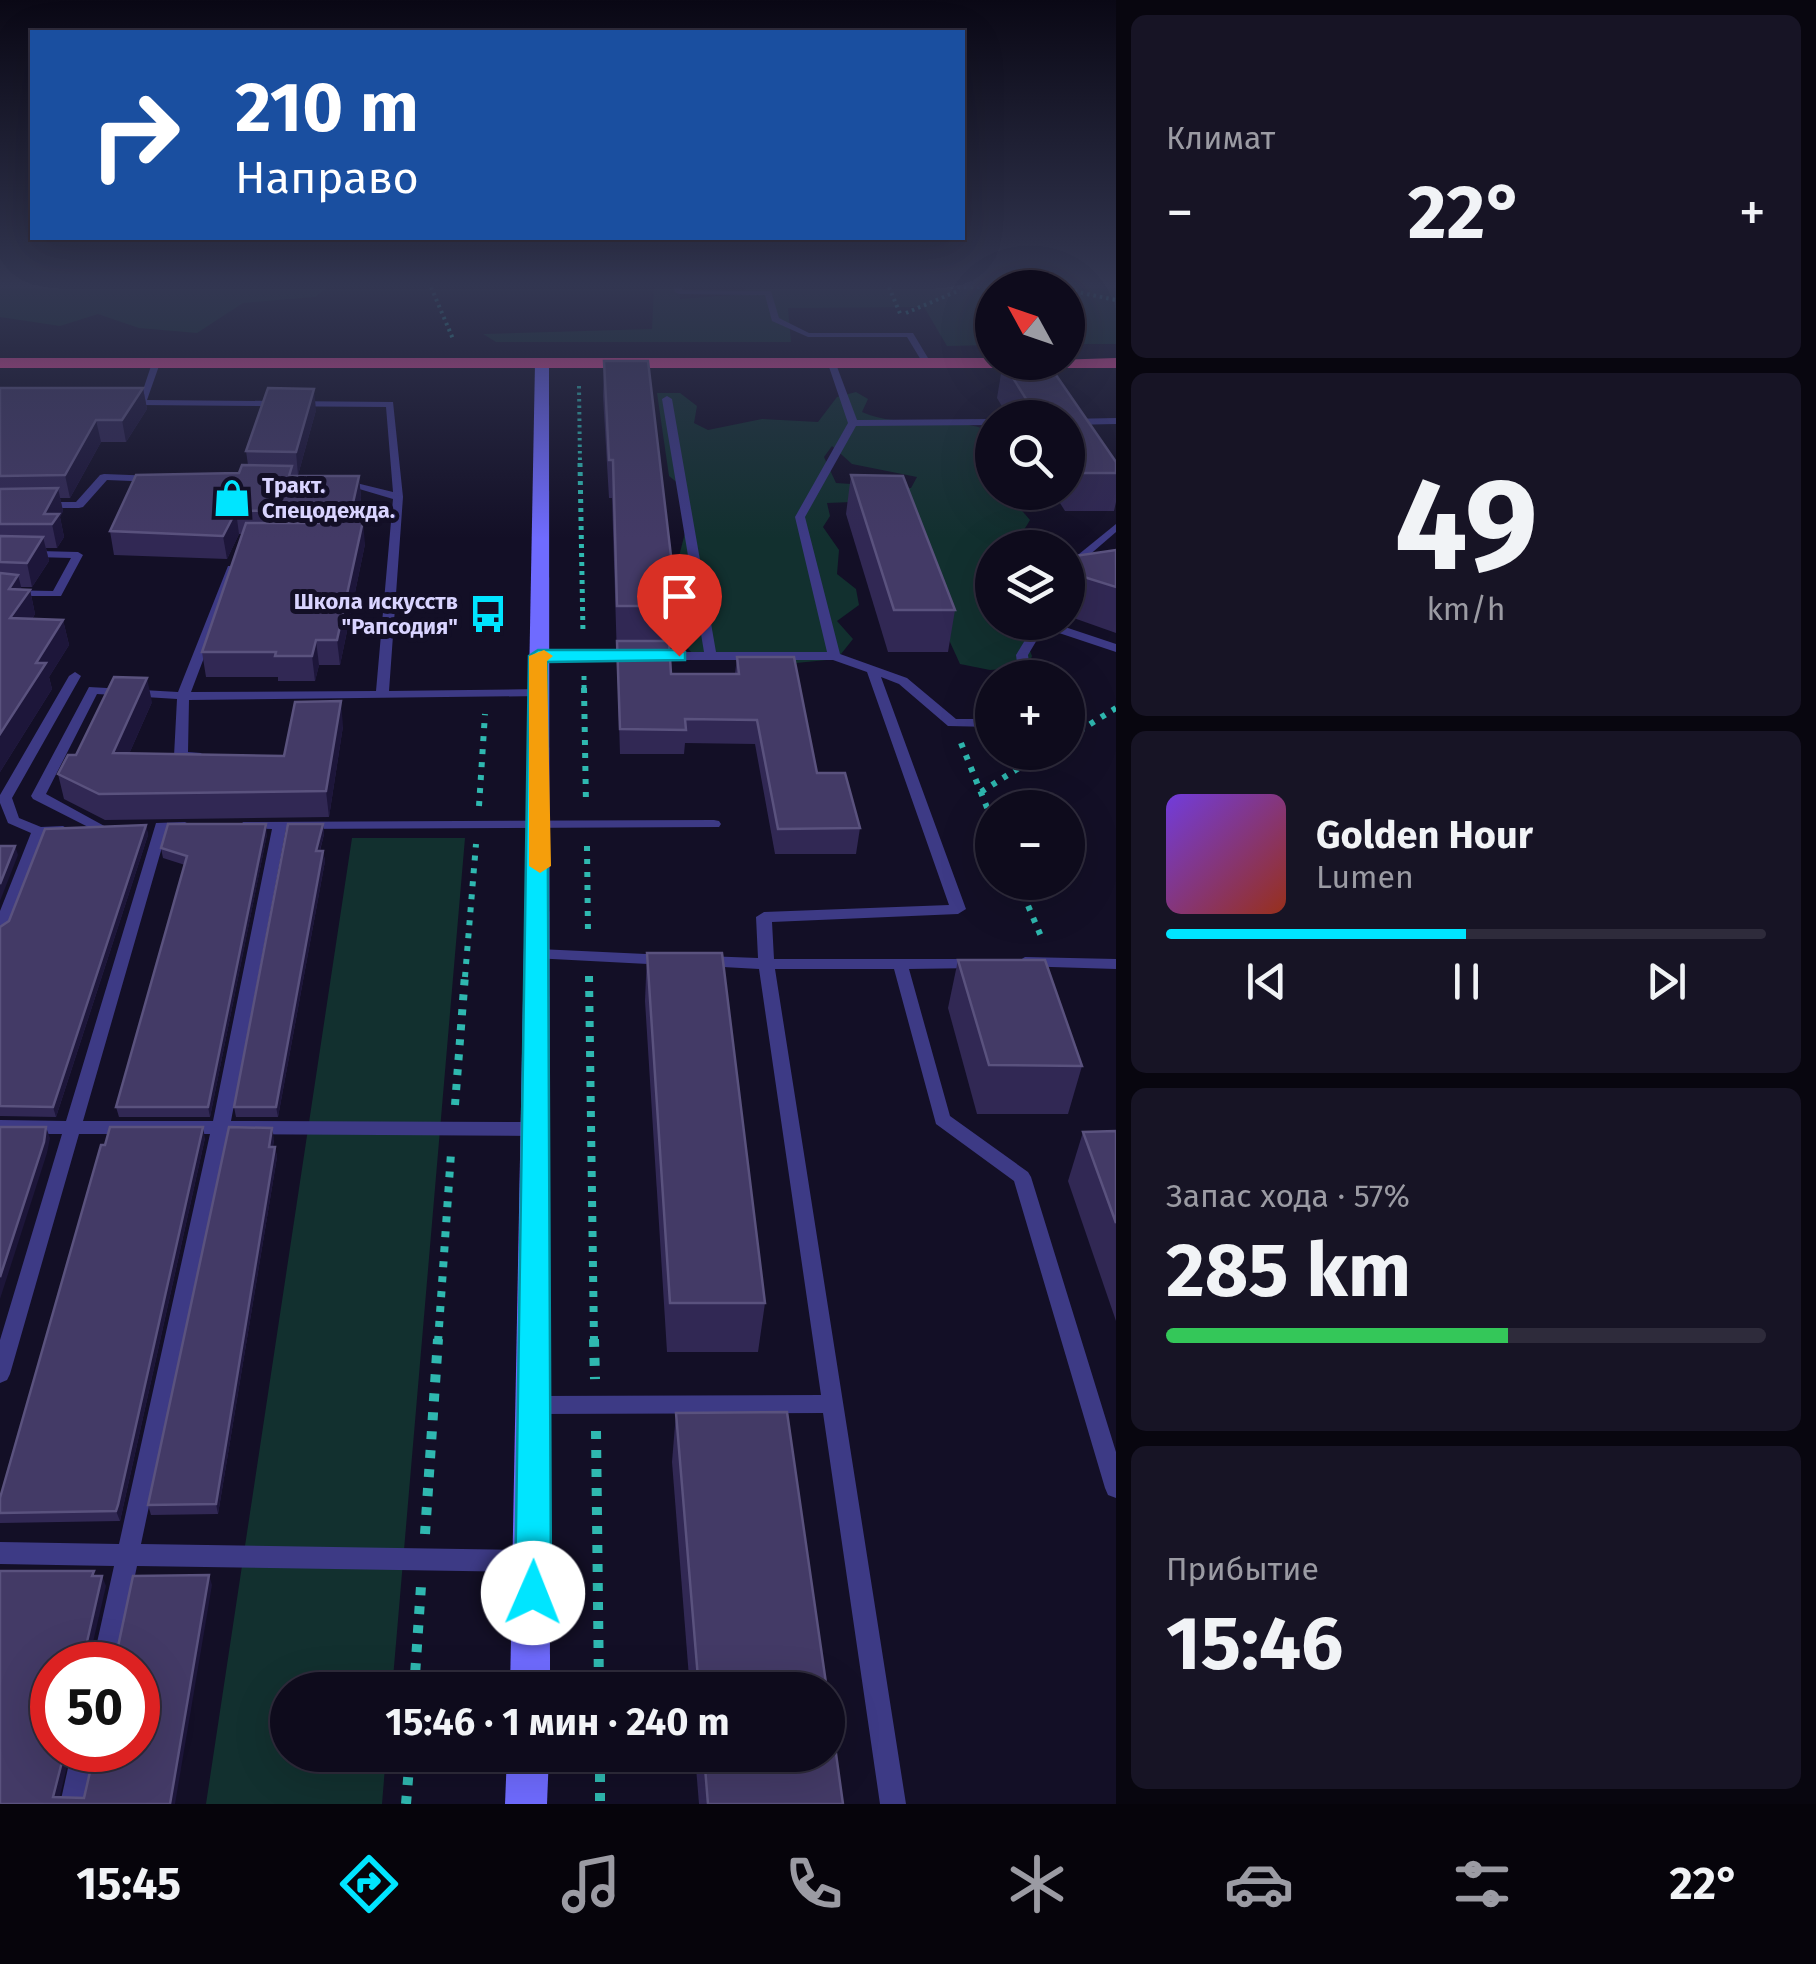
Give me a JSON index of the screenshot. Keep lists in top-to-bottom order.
{
  "places": {
    "shop": ["Тракт. Спецодежда."],
    "bus stop": ["Школа искусств \"Рапсодия\""]
  },
  "north": "top left",
  "page": {
    "tile": [
      "Климат",
      ["49", "km/h"],
      ["Запас хода · 57%", "285 km"],
      ["Прибытие", "15:46"]
    ],
    "turn": ["210 m", "Направо"],
    "heat": ["−", "22°", "+"],
    "map_buttons": ["+", "−"],
    "song": ["Golden Hour", "Lumen"],
    "limit": "50",
    "trip": "15:46 · 1 мин · 240 m",
    "tabs": ["15:45", "22°"]
  }
}
